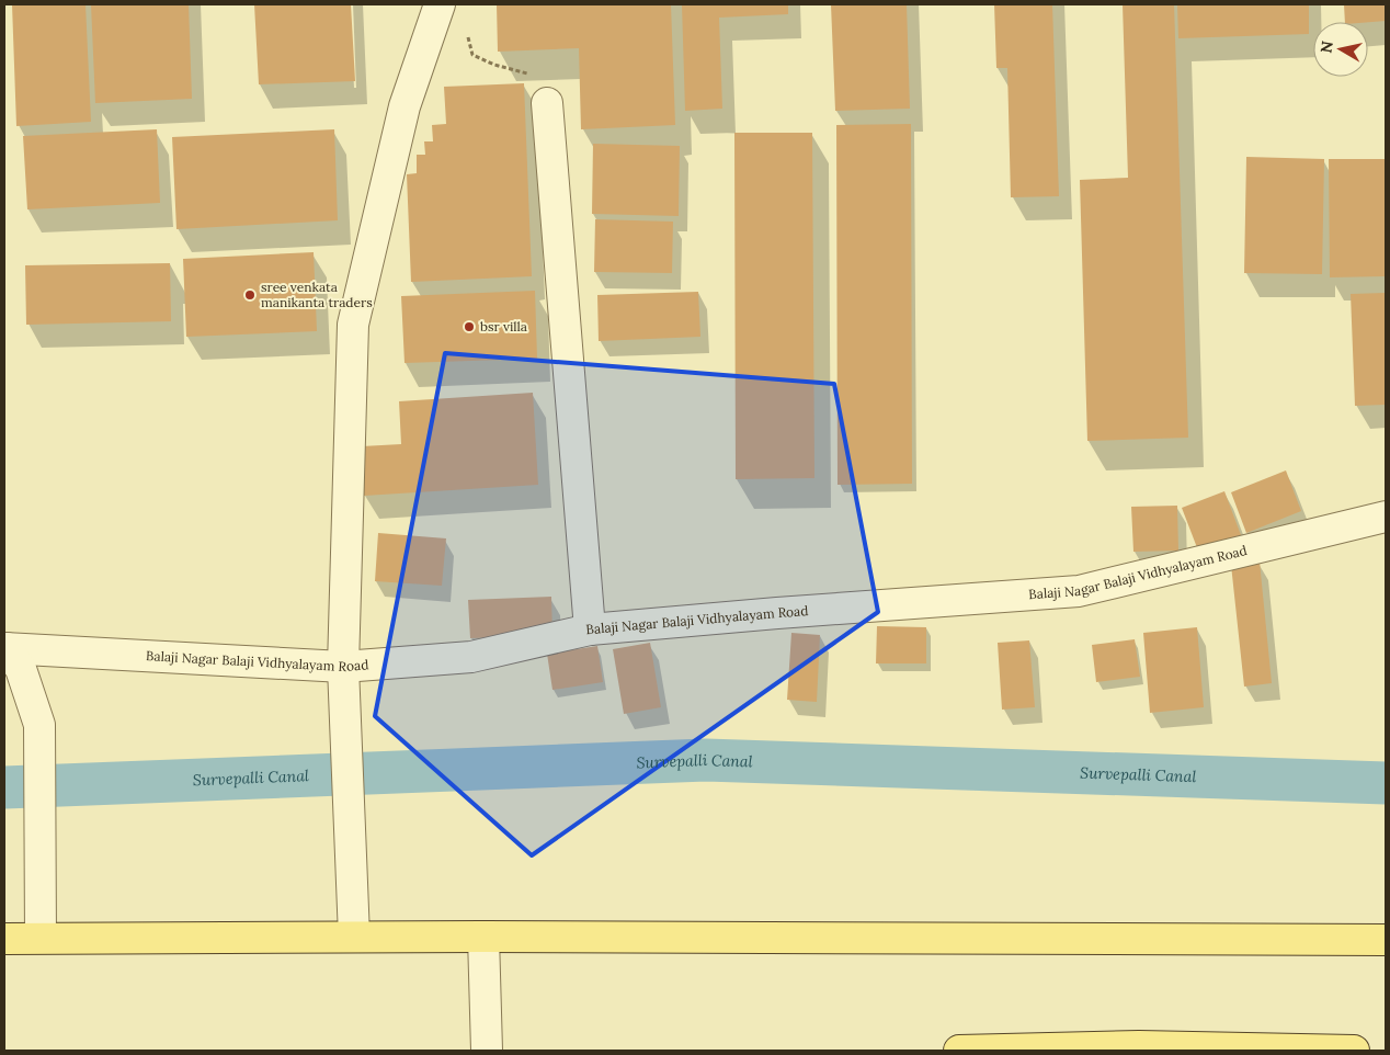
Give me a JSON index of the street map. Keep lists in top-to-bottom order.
{
  "streets": {
    "street": ["Balaji Nagar Balaji Vidhyalayam Road"]
  },
  "water": ["Survepalli Canal"],
  "places": ["sree venkata manikanta traders", "bsr villa"],
  "north": "left"
}
